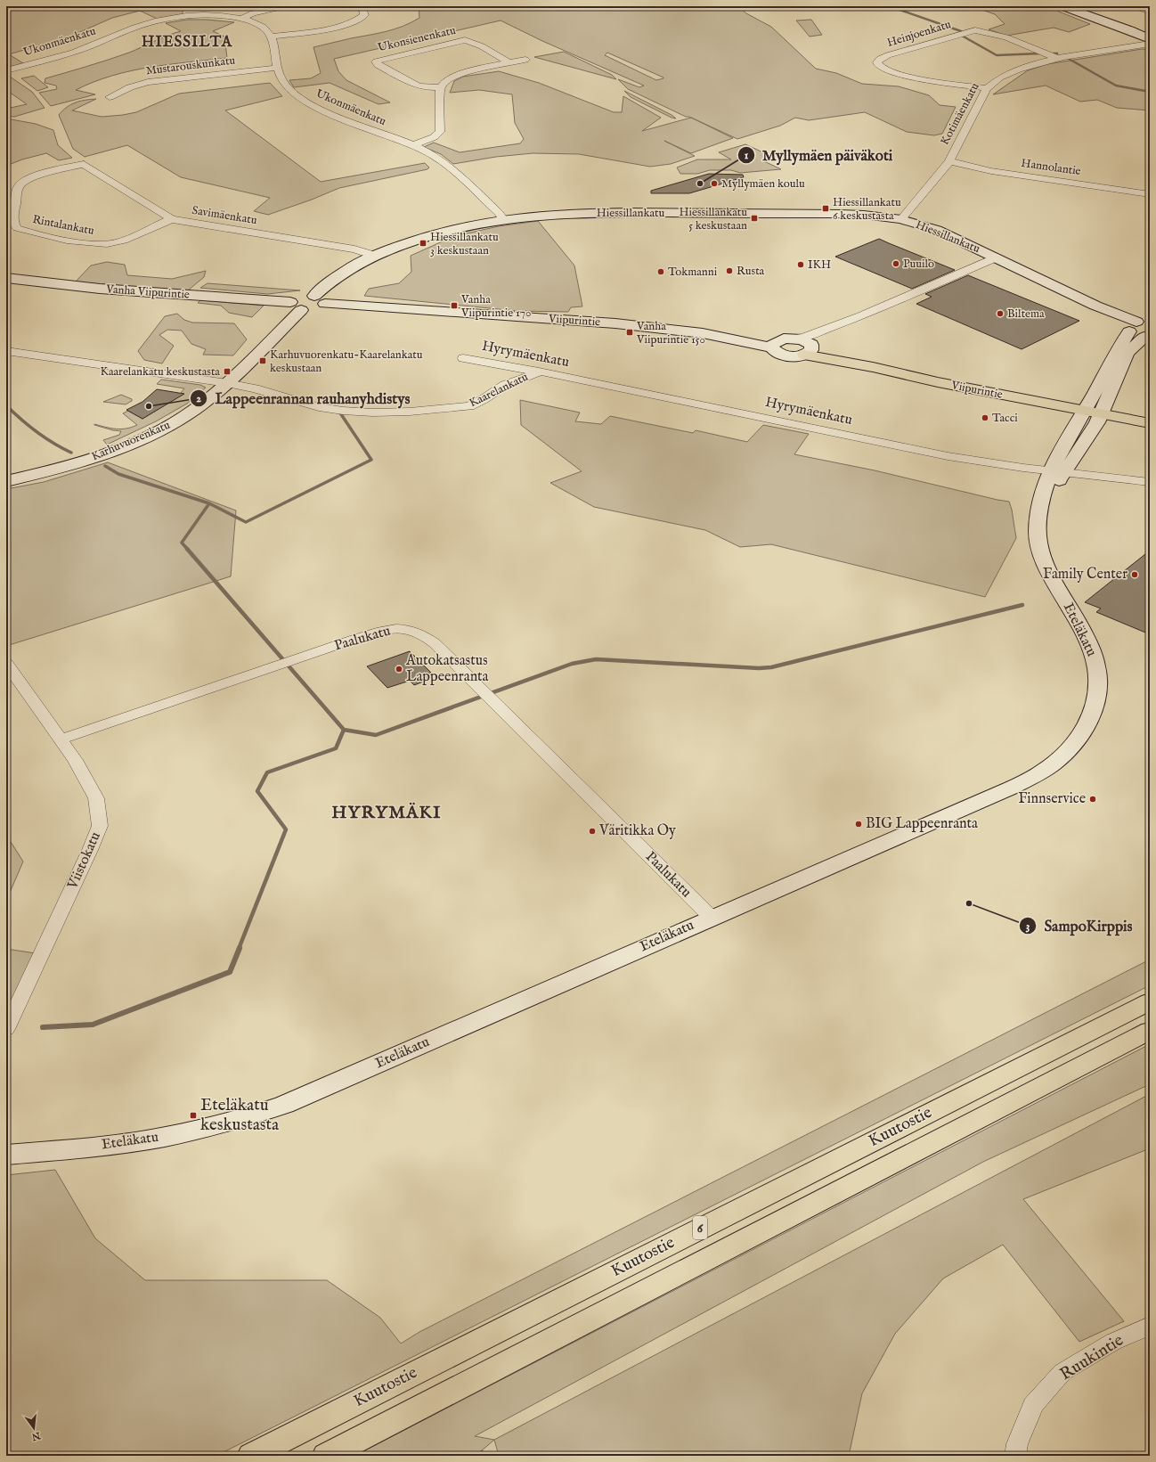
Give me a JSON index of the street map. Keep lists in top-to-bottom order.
{
  "streets": {
    "main road": [
      "Hiessillankatu",
      "Vanha Viipurintie",
      "Viipurintie",
      "Karhuvuorenkatu",
      "Eteläkatu",
      "Kuutostie",
      "6"
    ],
    "street": [
      "Heinjoenkatu",
      "Ukonsienenkatu",
      "Ukonmäenkatu",
      "Mustarouskunkatu",
      "Kotimäenkatu",
      "Hannolantie",
      "Savimäenkatu",
      "Rintalankatu",
      "Hyrymäenkatu",
      "Kaarelankatu",
      "Paalukatu",
      "Viistokatu",
      "Ruukintie"
    ]
  },
  "crossings": [
    ["Heinjoenkatu", "Kotimäenkatu"],
    ["Ukonmäenkatu", "Mustarouskunkatu"],
    ["Ukonmäenkatu", "Hiessillankatu"],
    ["Kotimäenkatu", "Hannolantie"],
    ["Kotimäenkatu", "Hiessillankatu"],
    ["Hiessillankatu", "Savimäenkatu"],
    ["Hiessillankatu", "Viipurintie"],
    ["Hiessillankatu", "Eteläkatu"],
    ["Savimäenkatu", "Rintalankatu"],
    ["Vanha Viipurintie", "Viipurintie"],
    ["Vanha Viipurintie", "Karhuvuorenkatu"],
    ["Viipurintie", "Karhuvuorenkatu"],
    ["Viipurintie", "Eteläkatu"],
    ["Hyrymäenkatu", "Kaarelankatu"],
    ["Hyrymäenkatu", "Eteläkatu"],
    ["Kaarelankatu", "Karhuvuorenkatu"],
    ["Eteläkatu", "Paalukatu"],
    ["Paalukatu", "Viistokatu"]
  ],
  "districts": ["HIESSILTA", "HYRYMÄKI"],
  "places": {
    "other": [
      "Myllymäen päiväkoti",
      "Myllymäen koulu",
      "Puuilo",
      "IKH",
      "Rusta",
      "Tokmanni",
      "Biltema",
      "Lappeenrannan rauhanyhdistys",
      "Tacci",
      "Family Center",
      "Autokatsastus Lappeenranta",
      "Finnservice",
      "BIG Lappeenranta",
      "Väritikka Oy",
      "SampoKirppis"
    ],
    "transit": [
      "Hiessillankatu 6 keskustasta",
      "Hiessillankatu 5 keskustaan",
      "Hiessillankatu 3 keskustaan",
      "Vanha Viipurintie 170",
      "Vanha Viipurintie 150",
      "Karhuvuorenkatu-Kaarelankatu keskustaan",
      "Kaarelankatu keskustasta",
      "Eteläkatu keskustasta"
    ]
  },
  "north": "bottom"
}
